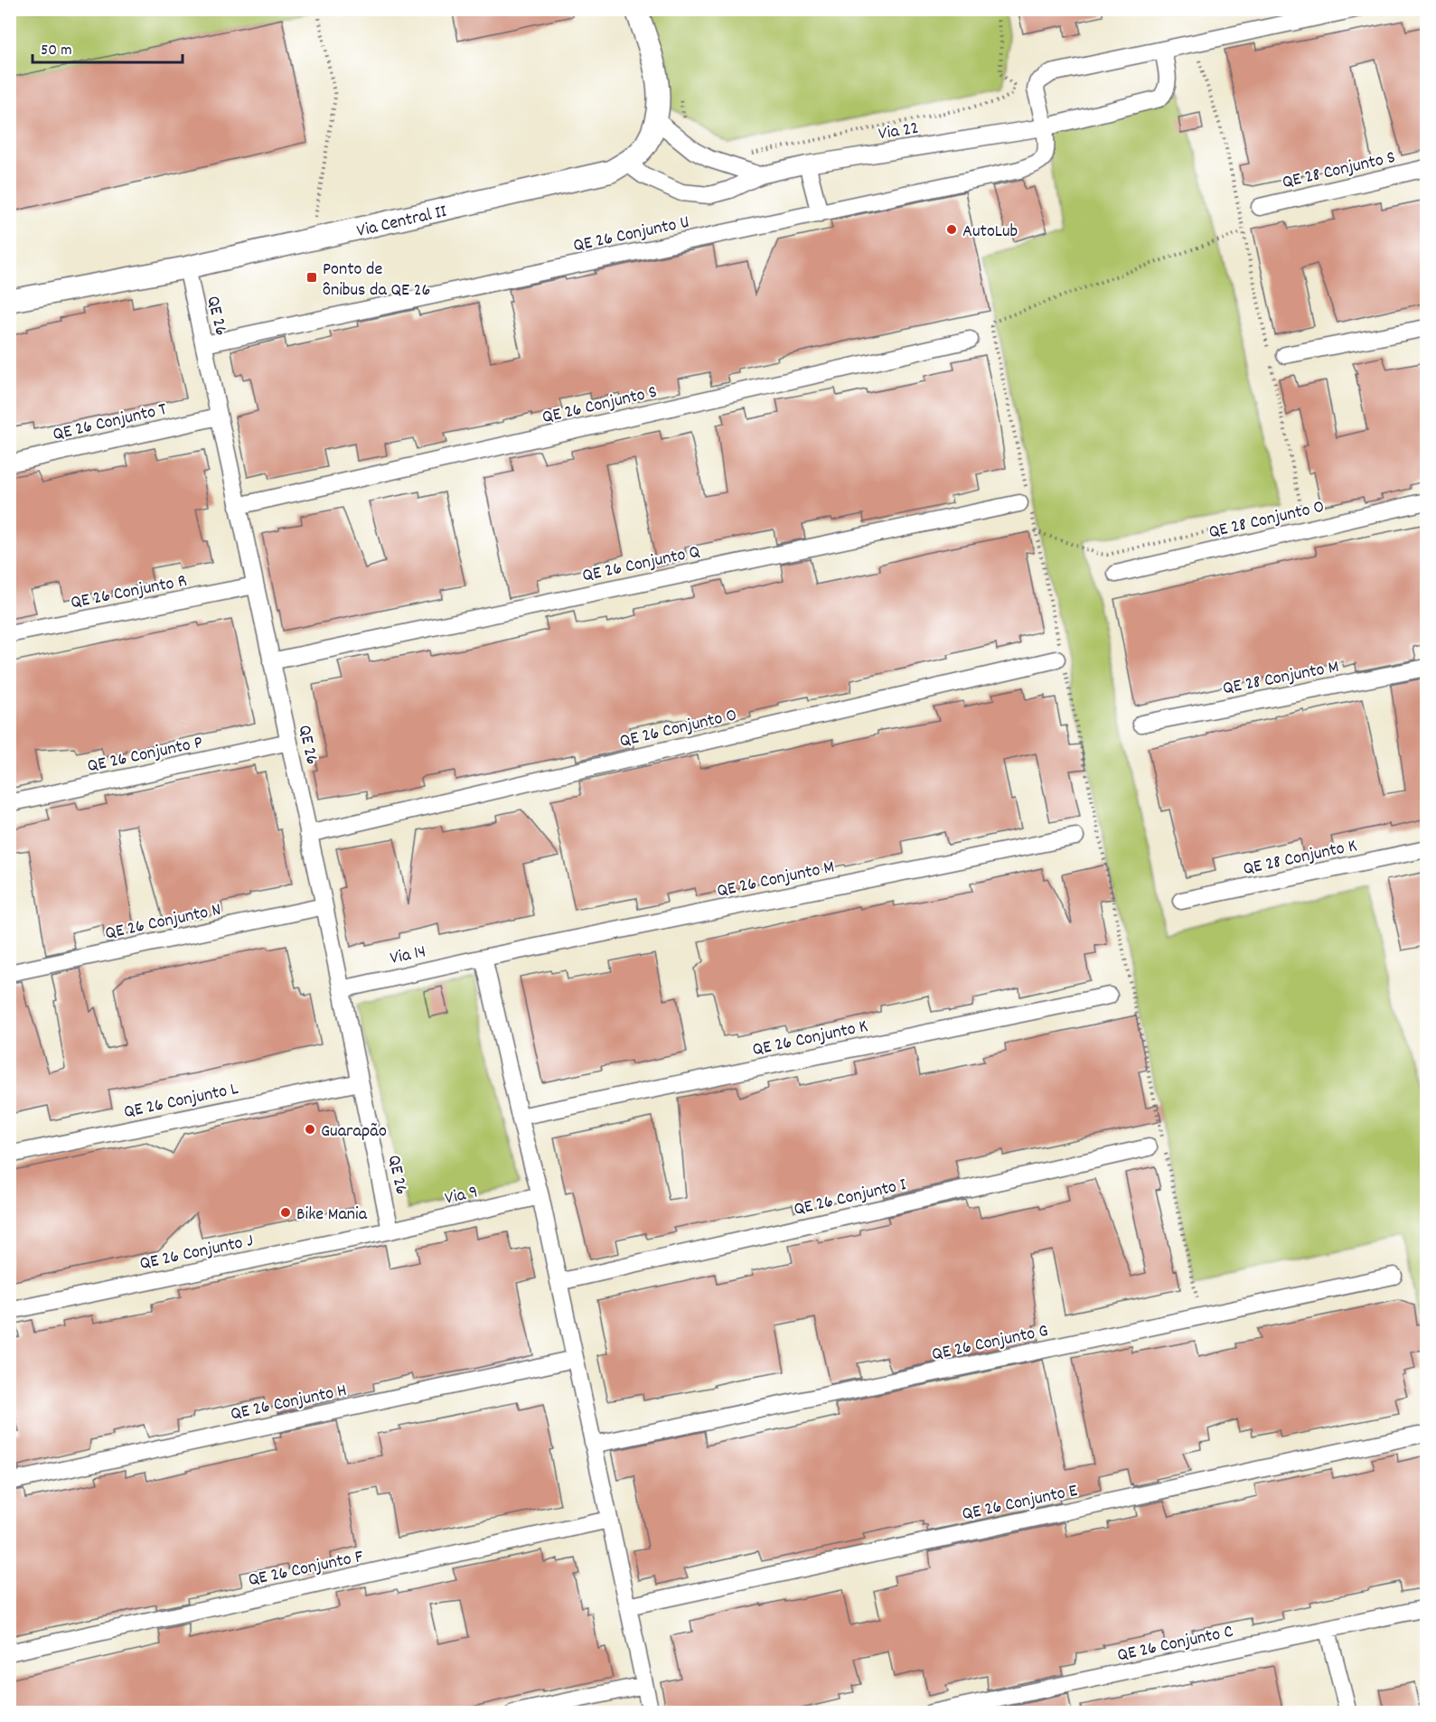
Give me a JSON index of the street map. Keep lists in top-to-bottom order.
{
  "streets": {
    "street": [
      "Via 22",
      "QE 28 Conjunto S",
      "Via Central II",
      "QE 26 Conjunto U",
      "QE 26",
      "QE 26 Conjunto S",
      "QE 26 Conjunto T",
      "QE 28 Conjunto O",
      "QE 26 Conjunto Q",
      "QE 26 Conjunto R",
      "QE 28 Conjunto M",
      "QE 26 Conjunto O",
      "QE 26 Conjunto P",
      "QE 28 Conjunto K",
      "QE 26 Conjunto M",
      "QE 26 Conjunto N",
      "Via 14",
      "QE 26 Conjunto K",
      "QE 26 Conjunto L",
      "Via 9",
      "QE 26 Conjunto I",
      "QE 26 Conjunto J",
      "QE 26 Conjunto G",
      "QE 26 Conjunto H",
      "QE 26 Conjunto E",
      "QE 26 Conjunto F",
      "QE 26 Conjunto C"
    ]
  },
  "crossings": [
    ["Via 22", "Via Central II"],
    ["Via 22", "QE 26 Conjunto U"],
    ["Via Central II", "QE 26"],
    ["QE 26 Conjunto U", "QE 26"],
    ["QE 26", "QE 26 Conjunto S"],
    ["QE 26", "QE 26 Conjunto T"],
    ["QE 26", "QE 26 Conjunto Q"],
    ["QE 26", "QE 26 Conjunto R"],
    ["QE 26", "QE 26 Conjunto O"],
    ["QE 26", "QE 26 Conjunto P"],
    ["QE 26", "QE 26 Conjunto N"],
    ["QE 26", "Via 14"],
    ["QE 26", "QE 26 Conjunto L"],
    ["QE 26", "Via 9"],
    ["QE 26", "QE 26 Conjunto J"],
    ["QE 26 Conjunto M", "Via 14"],
    ["Via 9", "QE 26 Conjunto J"]
  ],
  "places": {
    "other": ["AutoLub", "Guarapão", "Bike Mania"],
    "transit": ["Ponto de ônibus da QE 26"]
  },
  "scale_bar": "50 m"
}
